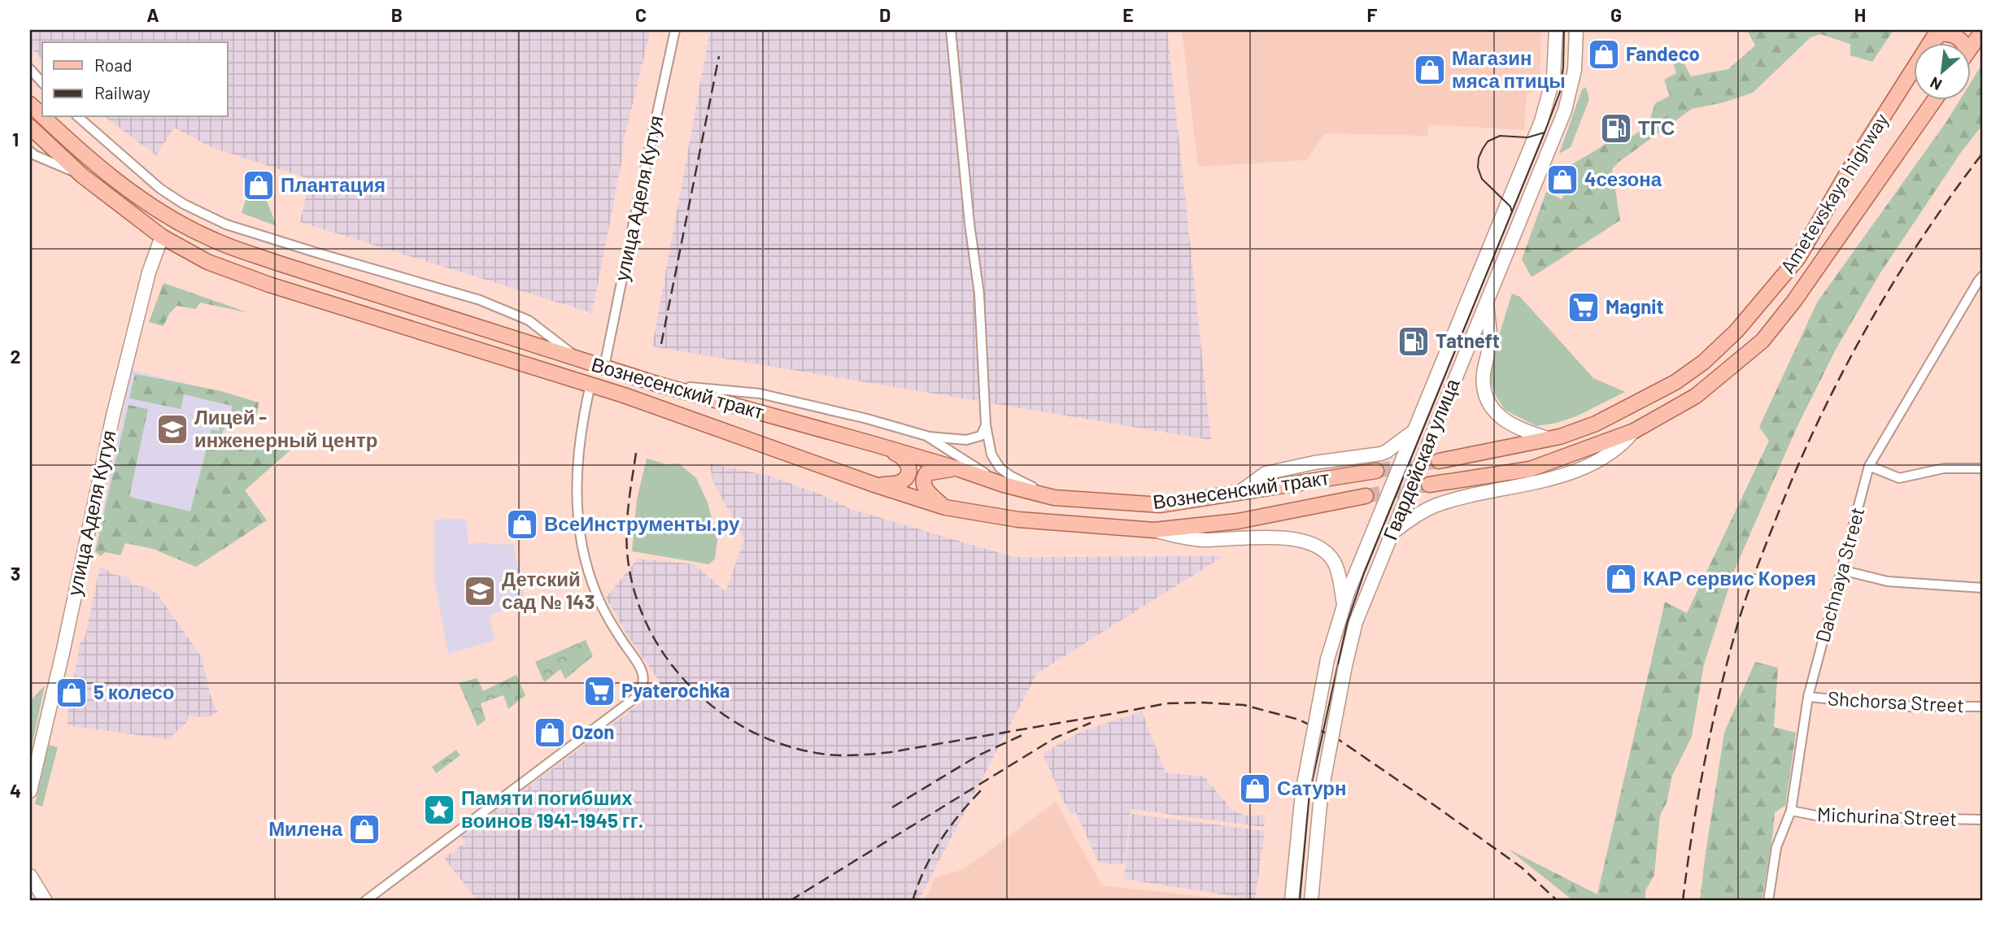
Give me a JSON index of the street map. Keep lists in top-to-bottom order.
{
  "streets": {
    "main road": [
      "Ametevskaya highway",
      "улица Аделя Кутуя",
      "Вознесенский тракт",
      "Гвардейская улица"
    ],
    "street": ["Dachnaya Street", "Shchorsa Street", "Michurina Street"]
  },
  "crossings": [
    ["улица Аделя Кутуя", "Вознесенский тракт"],
    ["Dachnaya Street", "Shchorsa Street"],
    ["Dachnaya Street", "Michurina Street"]
  ],
  "places": {
    "shop": [
      "Fandeco",
      "Магазин мяса птицы",
      "4сезона",
      "Плантация",
      "ВсеИнструменты.ру",
      "КАР сервис Корея",
      "5 колесо",
      "Ozon",
      "Сатурн",
      "Милена"
    ],
    "fuel station": ["ТГС", "Tatneft"],
    "supermarket": ["Magnit", "Pyaterochka"],
    "school or university": ["Лицей - инженерный центр", "Детский сад № 143"],
    "place": ["Памяти погибших воинов 1941-1945 гг."]
  },
  "legend": ["Road", "Railway"],
  "north": "bottom left",
  "grid": {
    "columns": [
      "A",
      "B",
      "C",
      "D",
      "E",
      "F",
      "G",
      "H"
    ],
    "rows": [
      "1",
      "2",
      "3",
      "4"
    ]
  }
}
